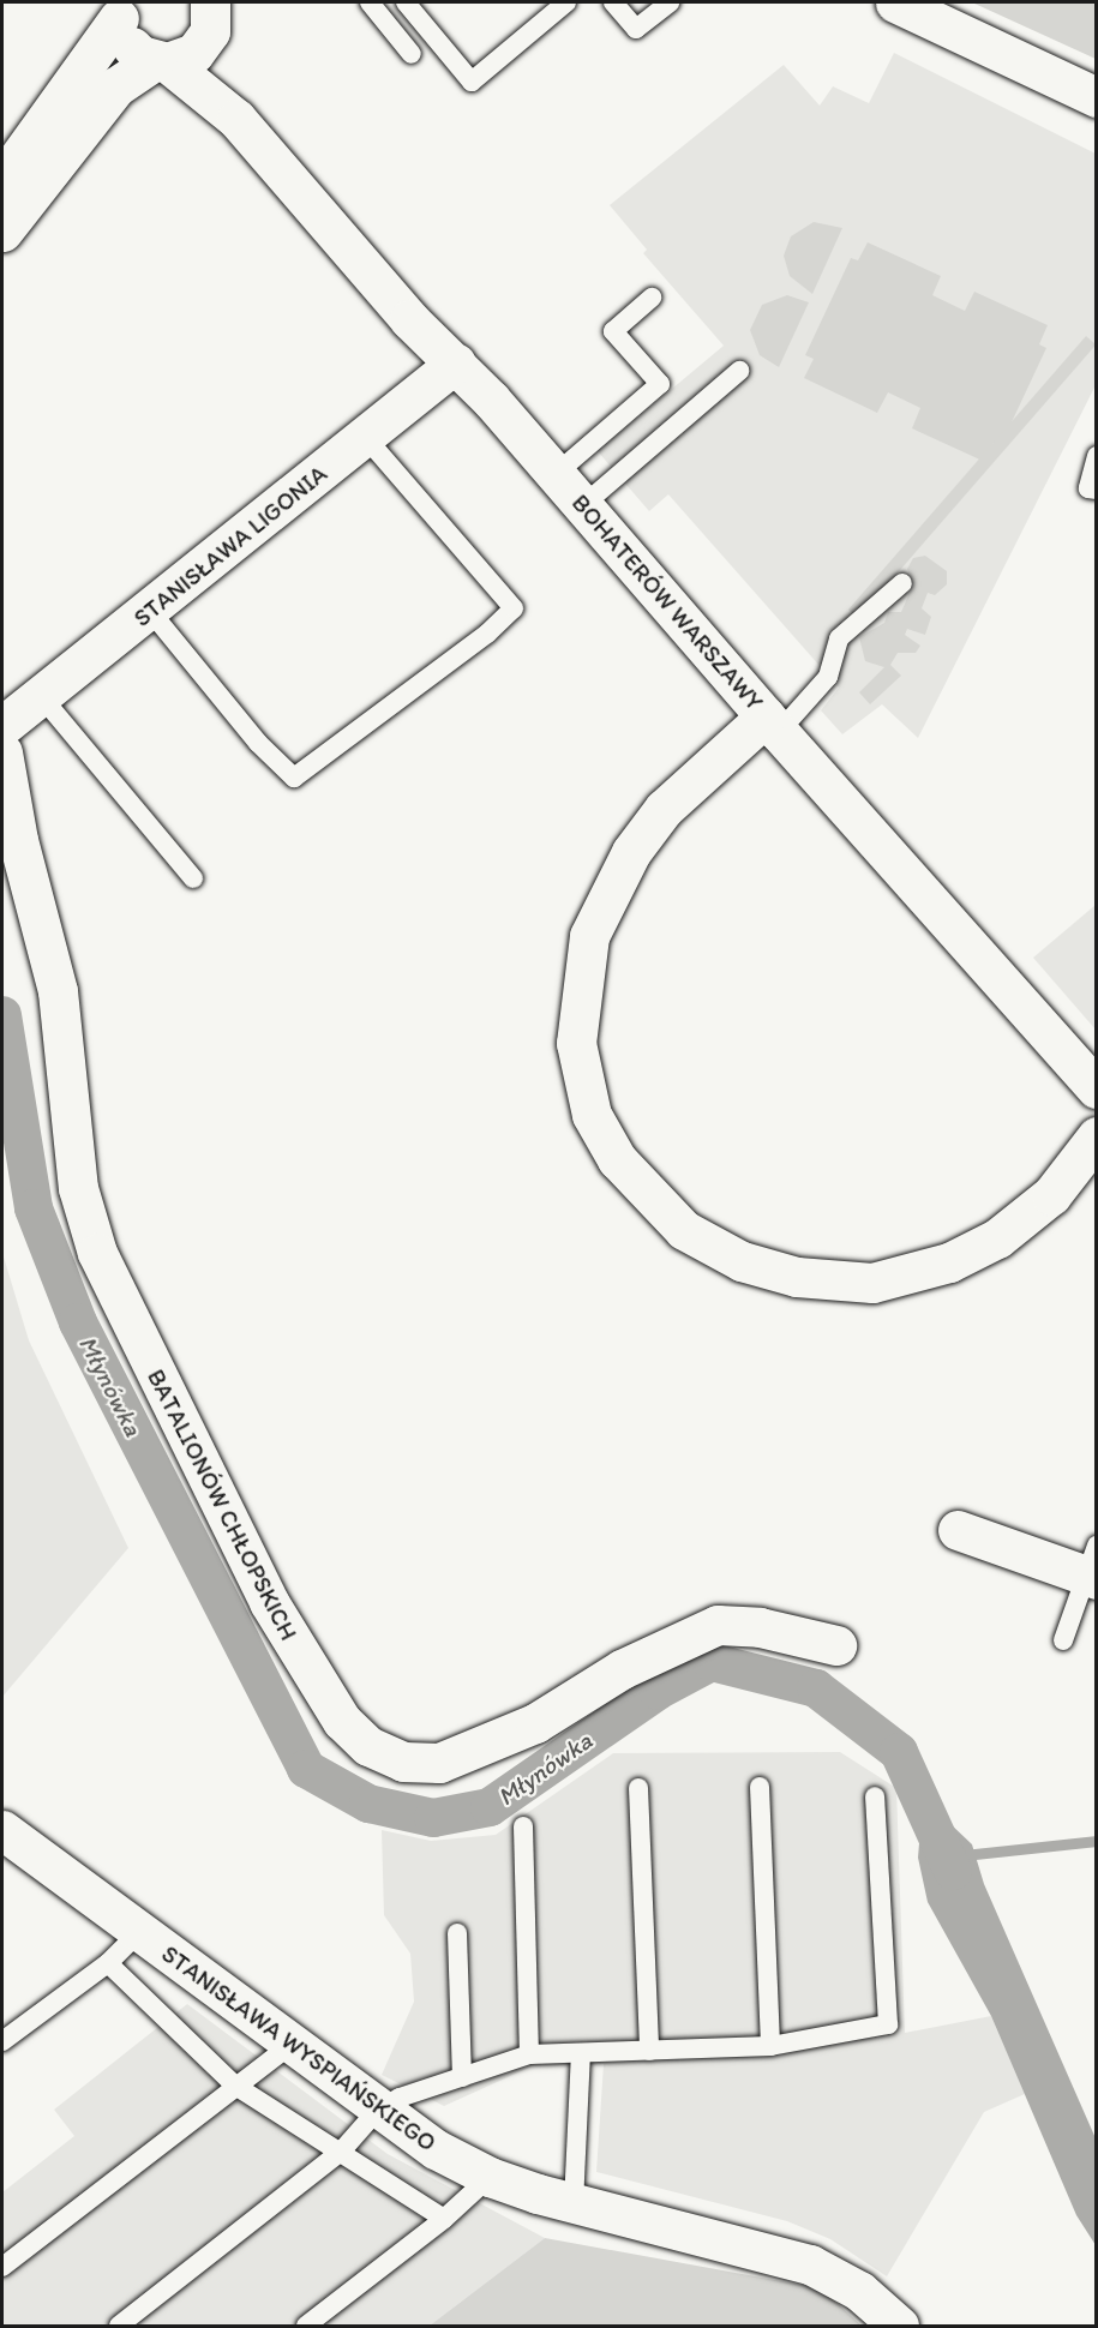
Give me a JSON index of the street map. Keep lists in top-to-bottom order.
{
  "streets": {
    "street": [
      "STANISŁAWA LIGONIA",
      "BOHATERÓW WARSZAWY",
      "BATALIONÓW CHŁOPSKICH",
      "STANISŁAWA WYSPIAŃSKIEGO"
    ]
  },
  "crossings": [
    ["STANISŁAWA LIGONIA", "BOHATERÓW WARSZAWY"]
  ],
  "water": ["Młynówka"]
}
